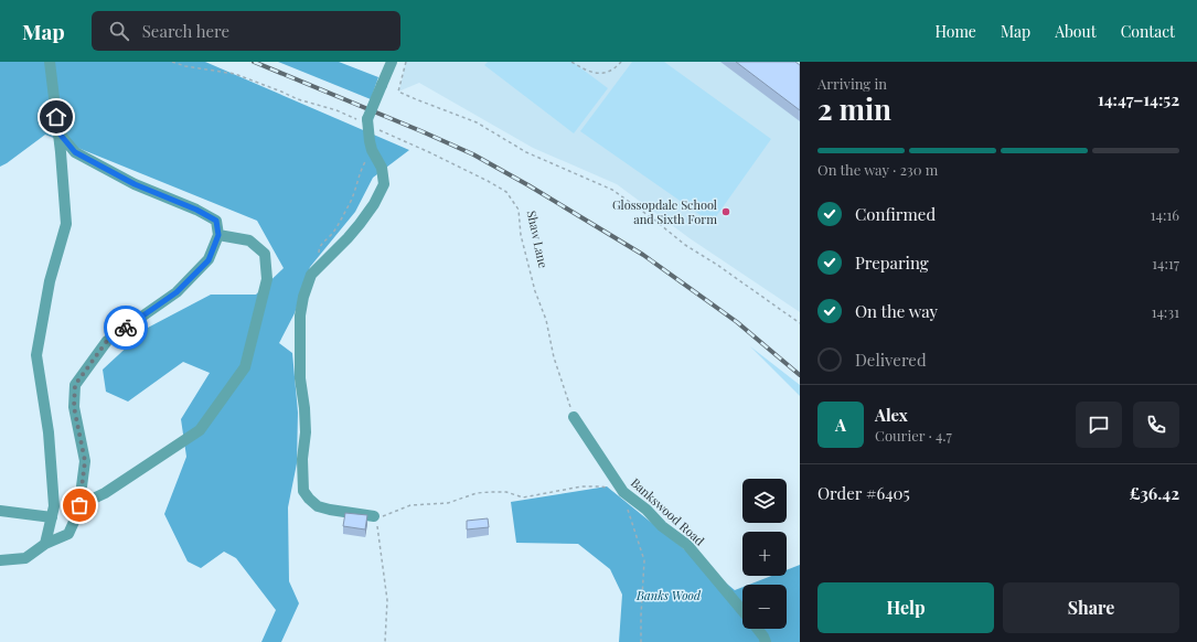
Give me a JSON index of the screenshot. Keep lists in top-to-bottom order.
{
  "streets": {
    "street": ["Bankswood Road"],
    "path": ["Shaw Lane"]
  },
  "crossings": [
    ["Shaw Lane", "Bankswood Road"]
  ],
  "parks": ["Banks Wood"],
  "places": ["Glossopdale School and Sixth Form"],
  "page": {
    "header": "Map",
    "search": "Search here",
    "nav": [
      "Home",
      "Map",
      "About",
      "Contact"
    ],
    "heading": ["2 min", "Arriving in", "14:47–14:52"],
    "panel": [
      "Alex",
      "Courier · 4.7",
      "Order #6405",
      "£36.42"
    ],
    "bar": "On the way · 230 m",
    "list": [
      ["Confirmed", "14:16"],
      ["Preparing", "14:17"],
      ["On the way", "14:31"],
      "Delivered"
    ],
    "round": "A",
    "map_buttons": ["+", "−"],
    "buttons": ["Help", "Share"]
  }
}
